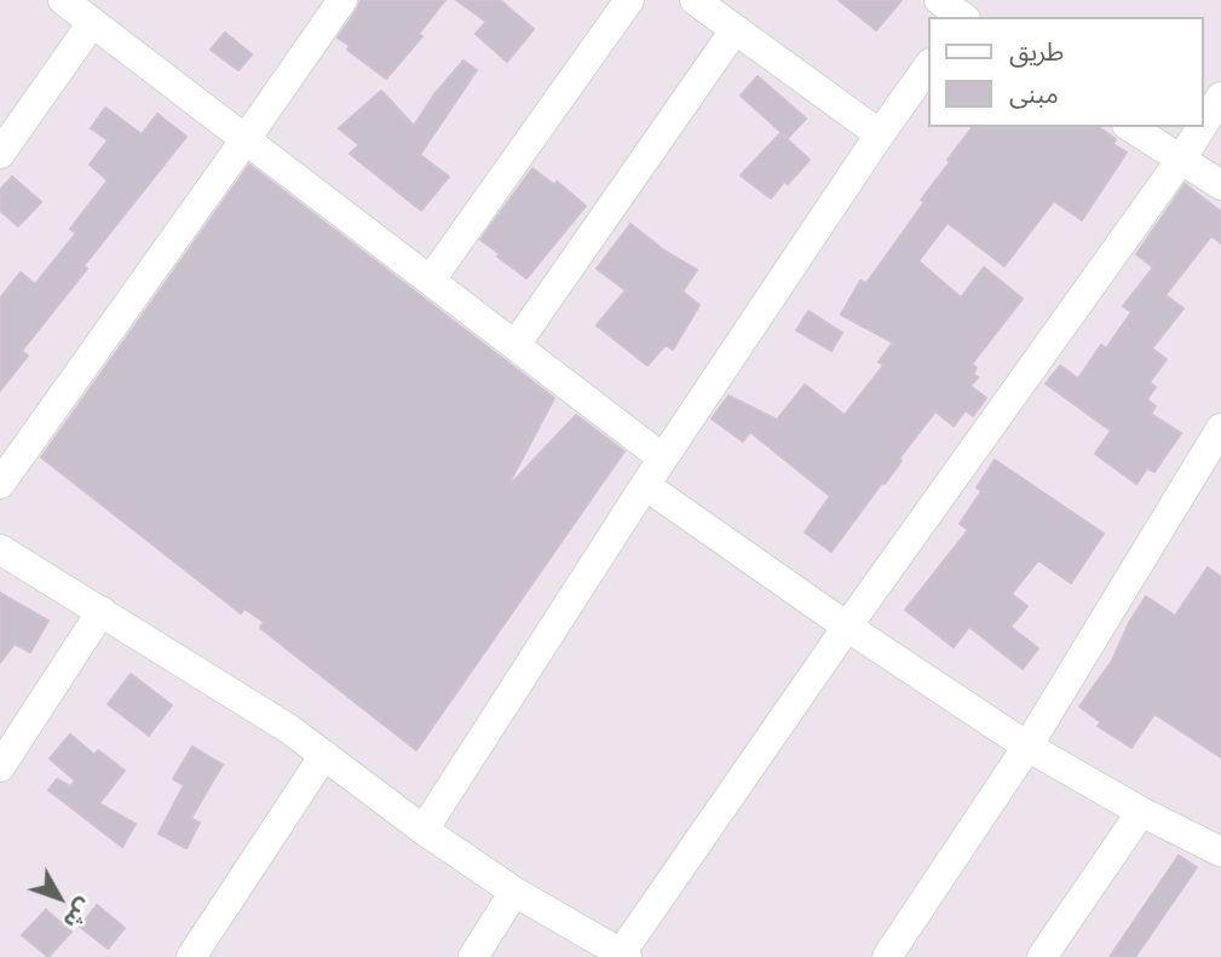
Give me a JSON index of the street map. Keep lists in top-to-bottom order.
{
  "legend": ["طريق", "مبنى"],
  "north": "bottom right"
}
